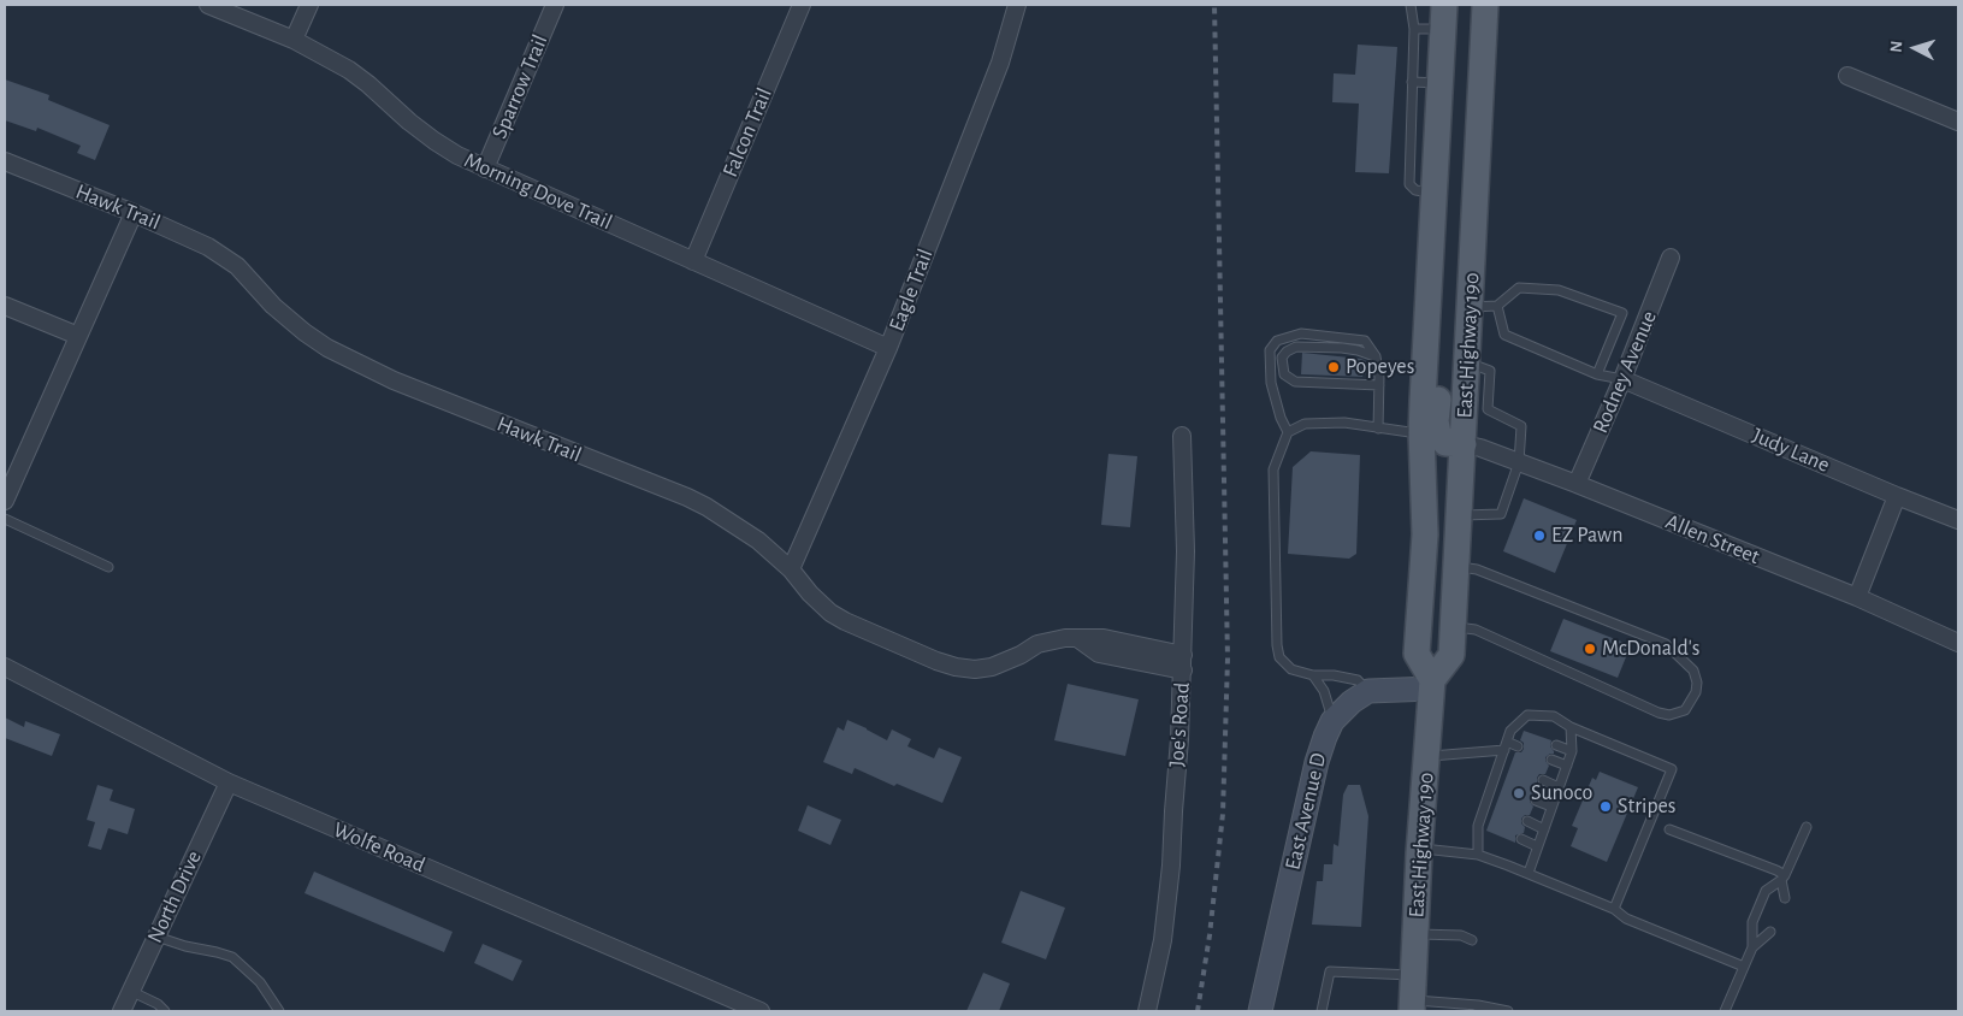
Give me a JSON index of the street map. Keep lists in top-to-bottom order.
{
  "streets": {
    "main road": ["East Highway 190", "East Avenue D"],
    "street": [
      "Sparrow Trail",
      "Falcon Trail",
      "Morning Dove Trail",
      "Hawk Trail",
      "Eagle Trail",
      "Rodney Avenue",
      "Judy Lane",
      "Allen Street",
      "Joe's Road",
      "Wolfe Road",
      "North Drive"
    ]
  },
  "crossings": [
    ["Sparrow Trail", "Morning Dove Trail"],
    ["Falcon Trail", "Morning Dove Trail"],
    ["Morning Dove Trail", "Eagle Trail"],
    ["Hawk Trail", "Eagle Trail"],
    ["Hawk Trail", "Joe's Road"],
    ["East Highway 190", "Allen Street"],
    ["Rodney Avenue", "Judy Lane"],
    ["Rodney Avenue", "Allen Street"],
    ["Wolfe Road", "North Drive"]
  ],
  "places": [
    "Popeyes",
    "EZ Pawn",
    "McDonald's",
    "Sunoco",
    "Stripes"
  ],
  "north": "left"
}
